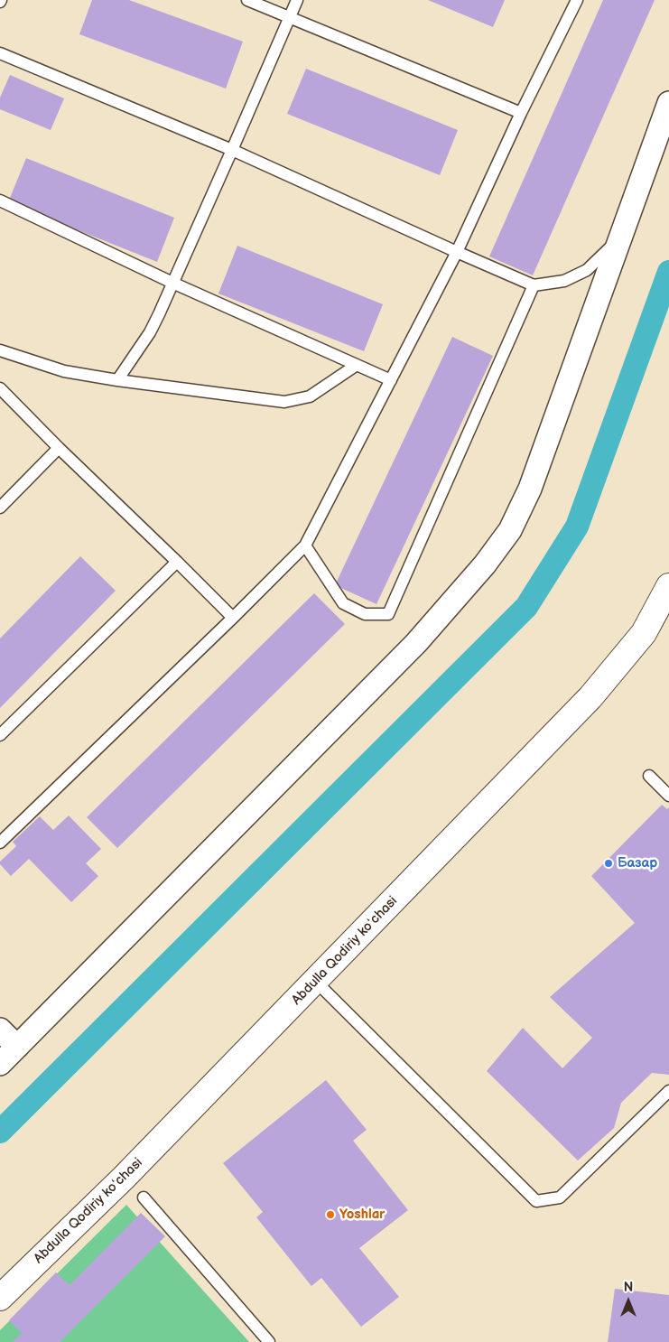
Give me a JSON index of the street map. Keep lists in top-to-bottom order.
{
  "streets": {
    "street": ["Abdulla Qodiriy koʻchasi"]
  },
  "places": ["Базар", "Yoshlar"],
  "north": "top"
}
